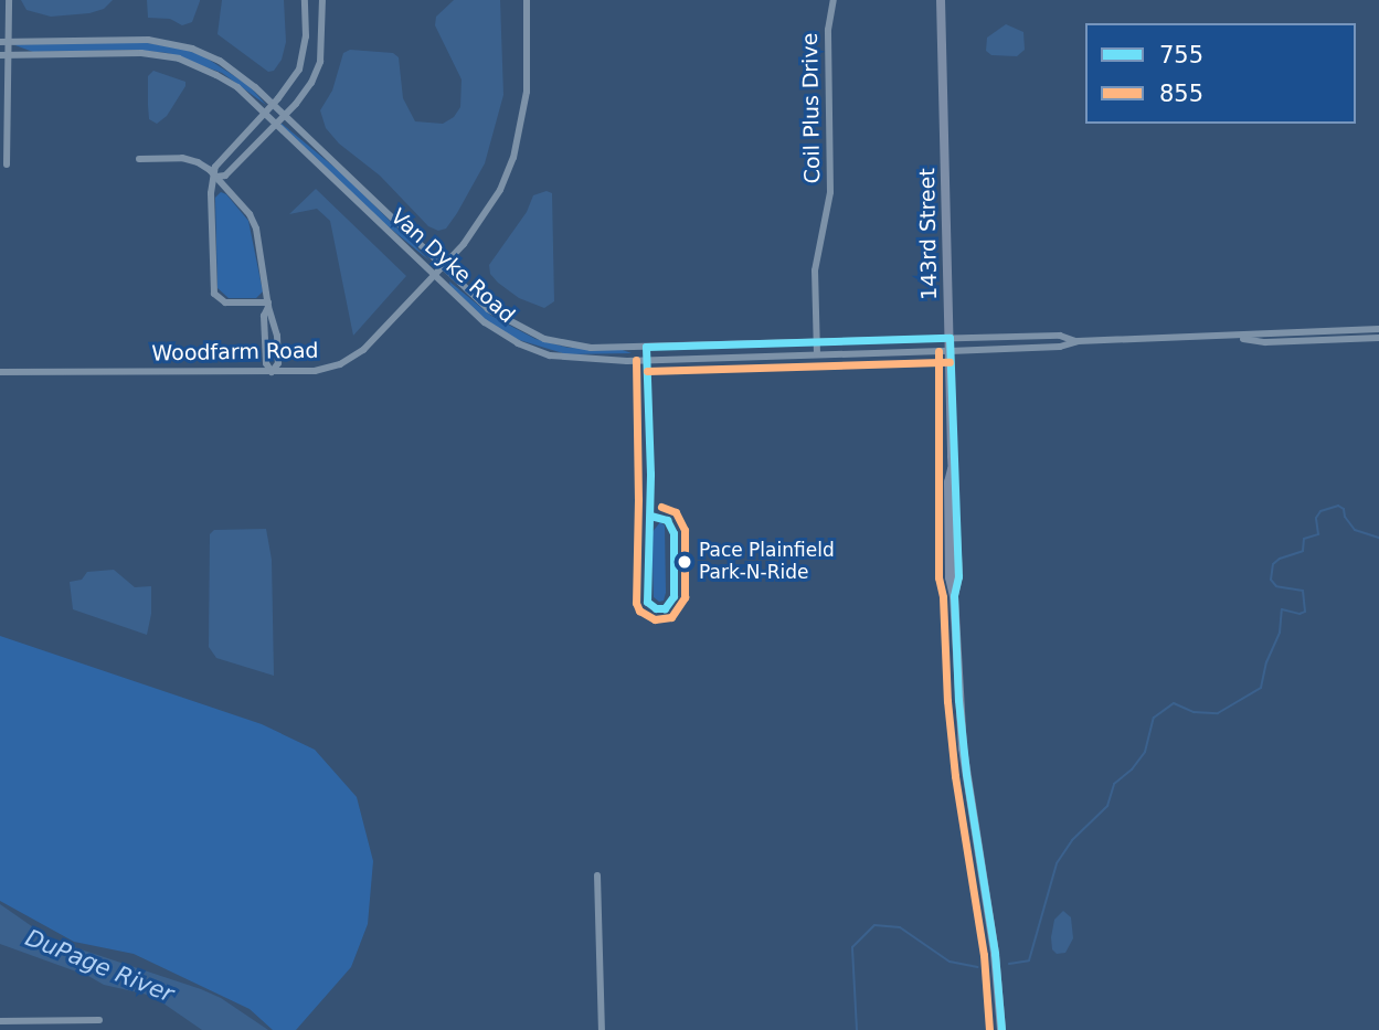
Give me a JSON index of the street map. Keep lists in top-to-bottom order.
{
  "streets": {
    "main road": ["143rd Street"],
    "street": ["Coil Plus Drive", "Van Dyke Road", "Woodfarm Road"]
  },
  "crossings": [
    ["Coil Plus Drive", "Van Dyke Road"],
    ["143rd Street", "Van Dyke Road"],
    ["Van Dyke Road", "Woodfarm Road"]
  ],
  "water": ["DuPage River"],
  "places": ["Pace Plainfield Park-N-Ride"],
  "lines": ["transit line 755", "transit line 855"],
  "legend": ["755", "855"]
}
